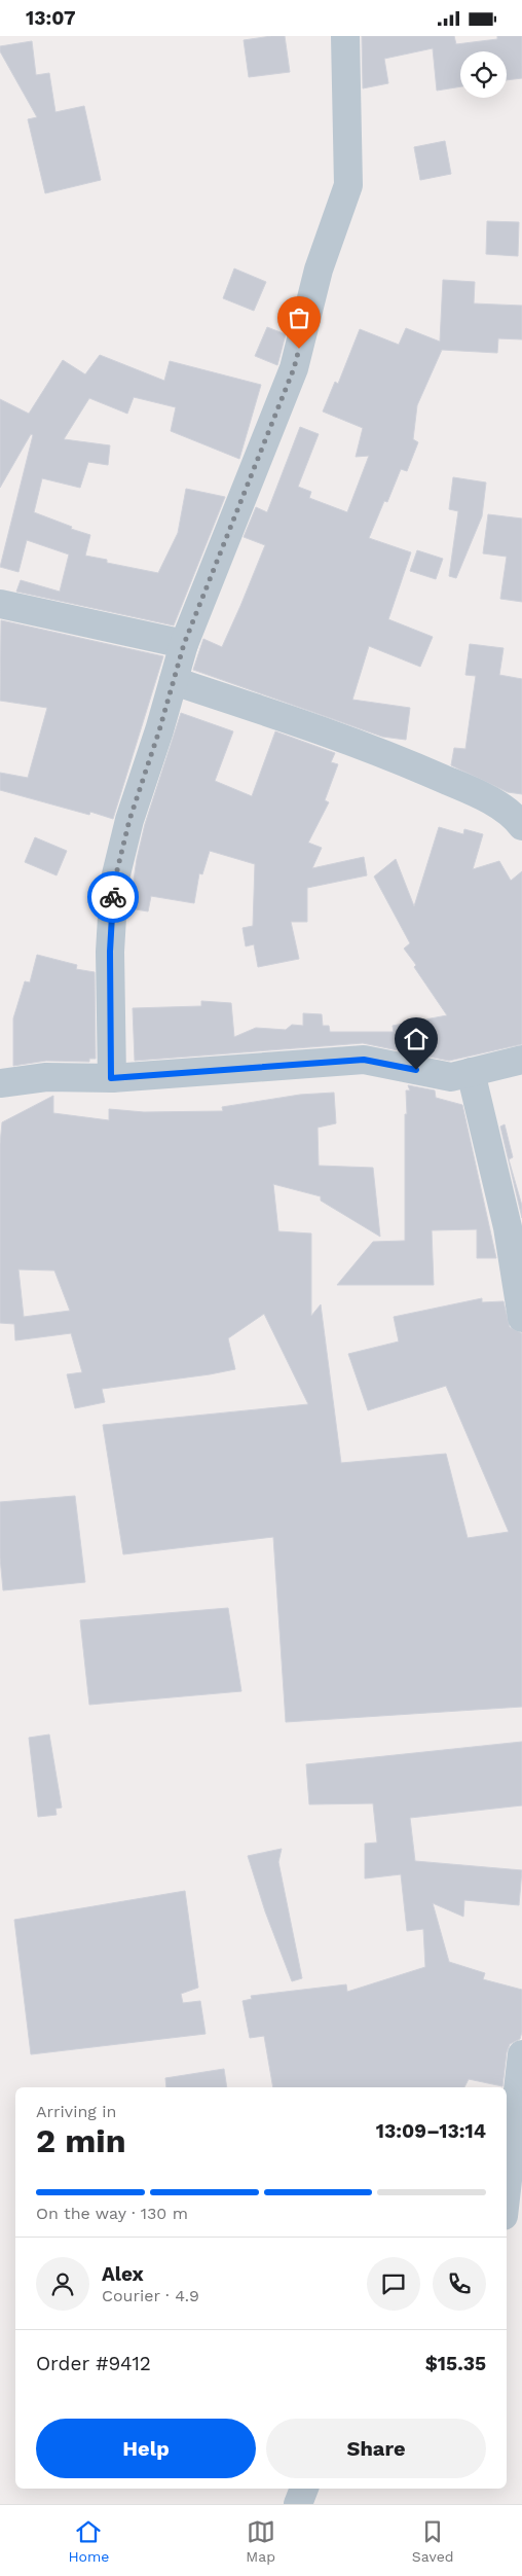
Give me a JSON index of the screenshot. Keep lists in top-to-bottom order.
{
  "page": {
    "status": "13:07",
    "heading": ["2 min", "Arriving in", "13:09–13:14"],
    "panel": [
      "Alex",
      "Courier · 4.9",
      "Order #9412",
      "$15.35"
    ],
    "bar": "On the way · 130 m",
    "buttons": ["Help", "Share"],
    "tabs": ["Home", "Map", "Saved"]
  }
}
